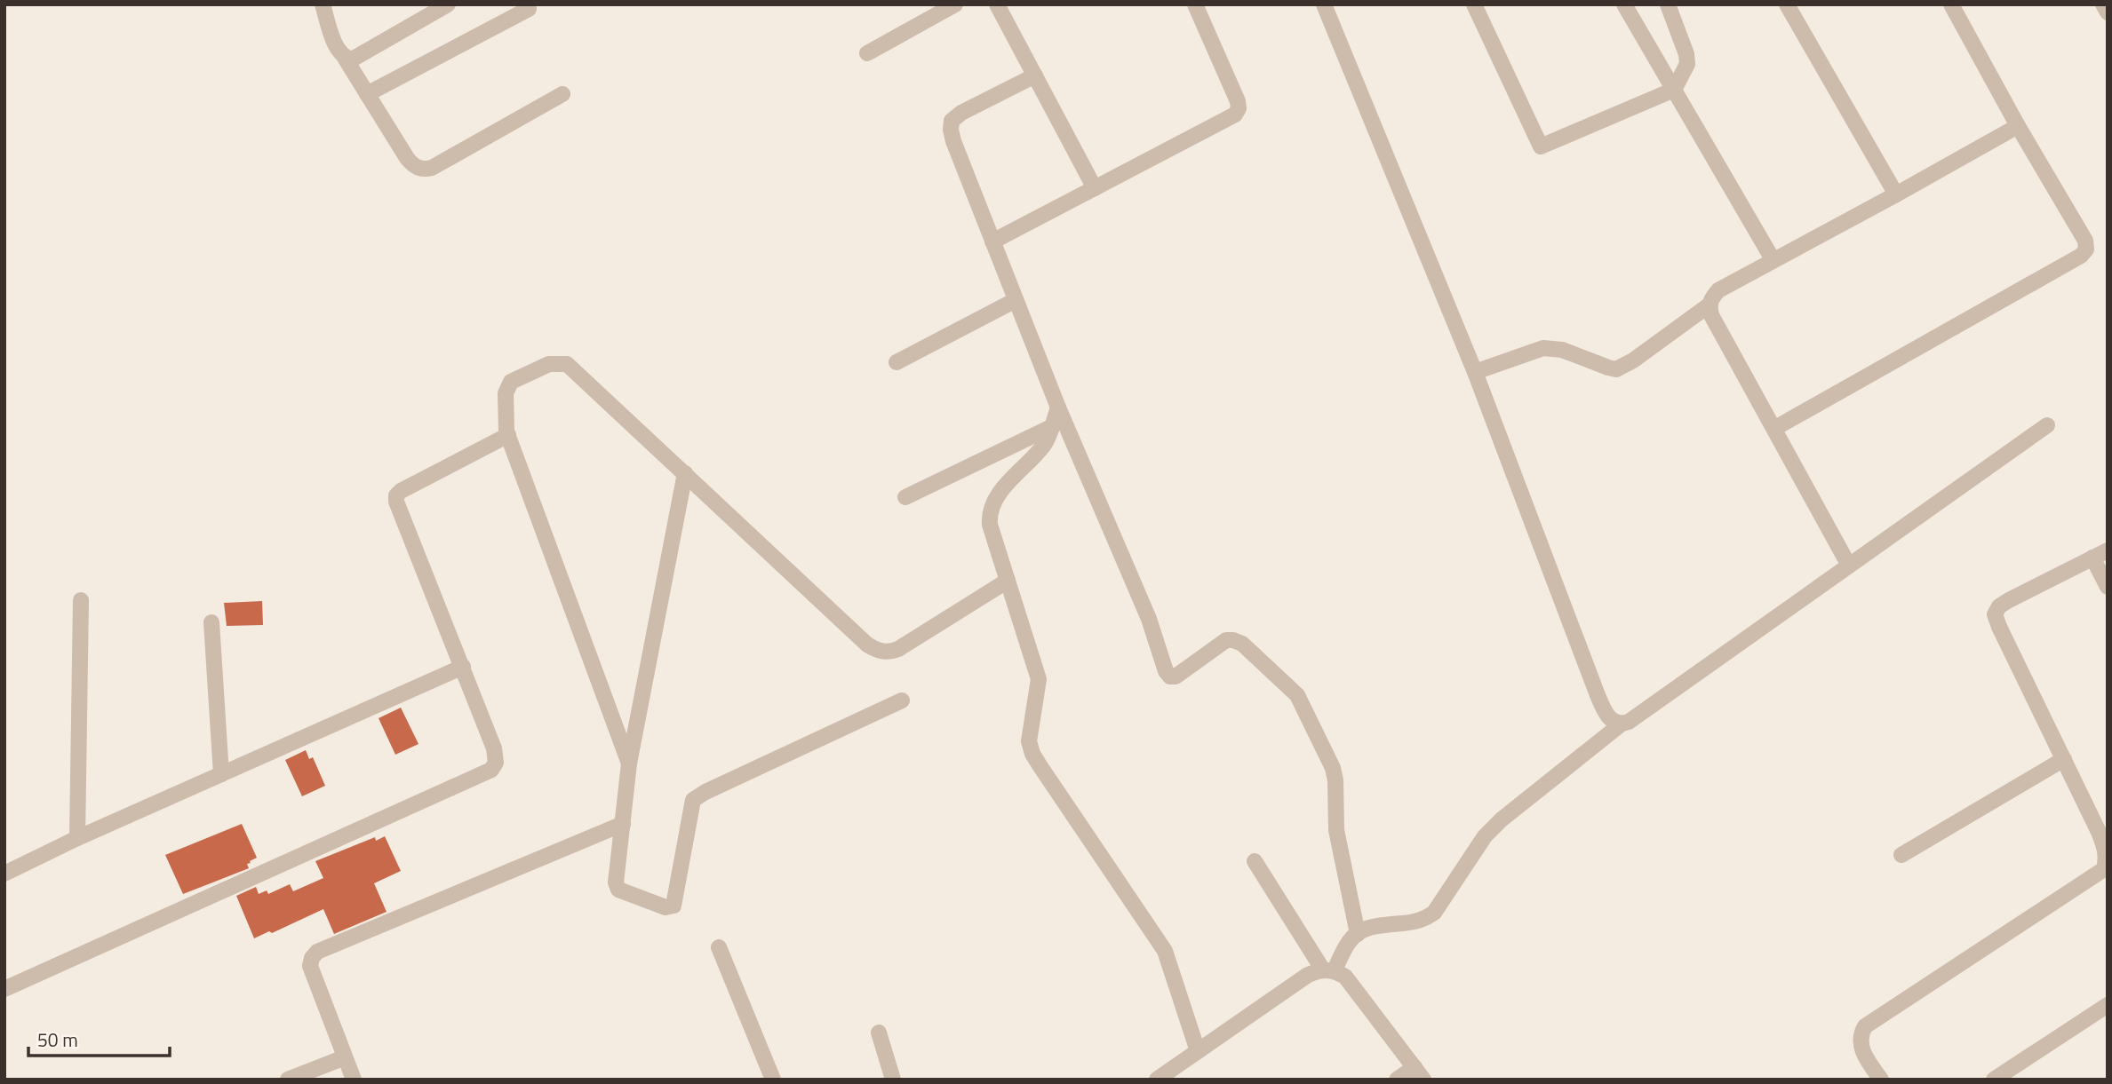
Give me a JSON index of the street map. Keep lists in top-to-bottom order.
{
  "scale_bar": "50 m"
}
